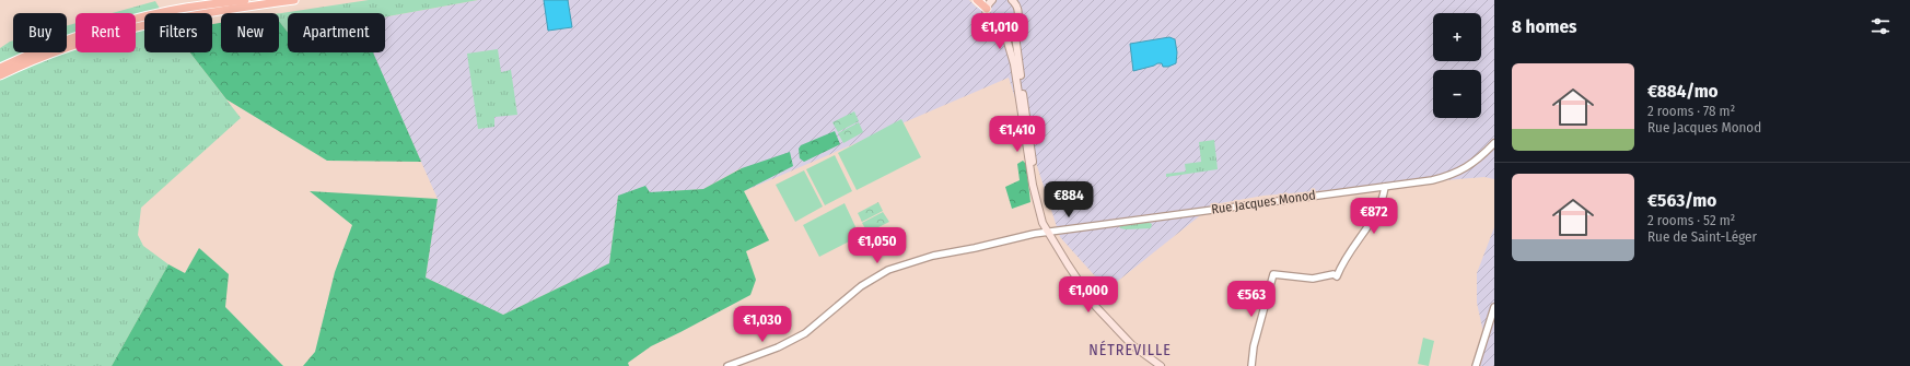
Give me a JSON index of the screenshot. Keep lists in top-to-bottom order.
{
  "streets": {
    "street": ["Rue Jacques Monod"]
  },
  "districts": ["NÉTREVILLE"],
  "page": {
    "heading": "8 homes",
    "map_buttons": ["+", "−"],
    "price": [
      "€1,010",
      "€1,410",
      "€884",
      "€872",
      "€1,050",
      "€1,000",
      "€563",
      "€1,030"
    ],
    "chip": [
      "Buy",
      "Rent",
      "Filters",
      "New",
      "Apartment"
    ],
    "list": [
      {
        "name": "€884/mo",
        "note": "2 rooms · 78 m² · Rue Jacques Monod"
      },
      {
        "name": "€563/mo",
        "note": "2 rooms · 52 m² · Rue de Saint-Léger"
      }
    ]
  }
}
